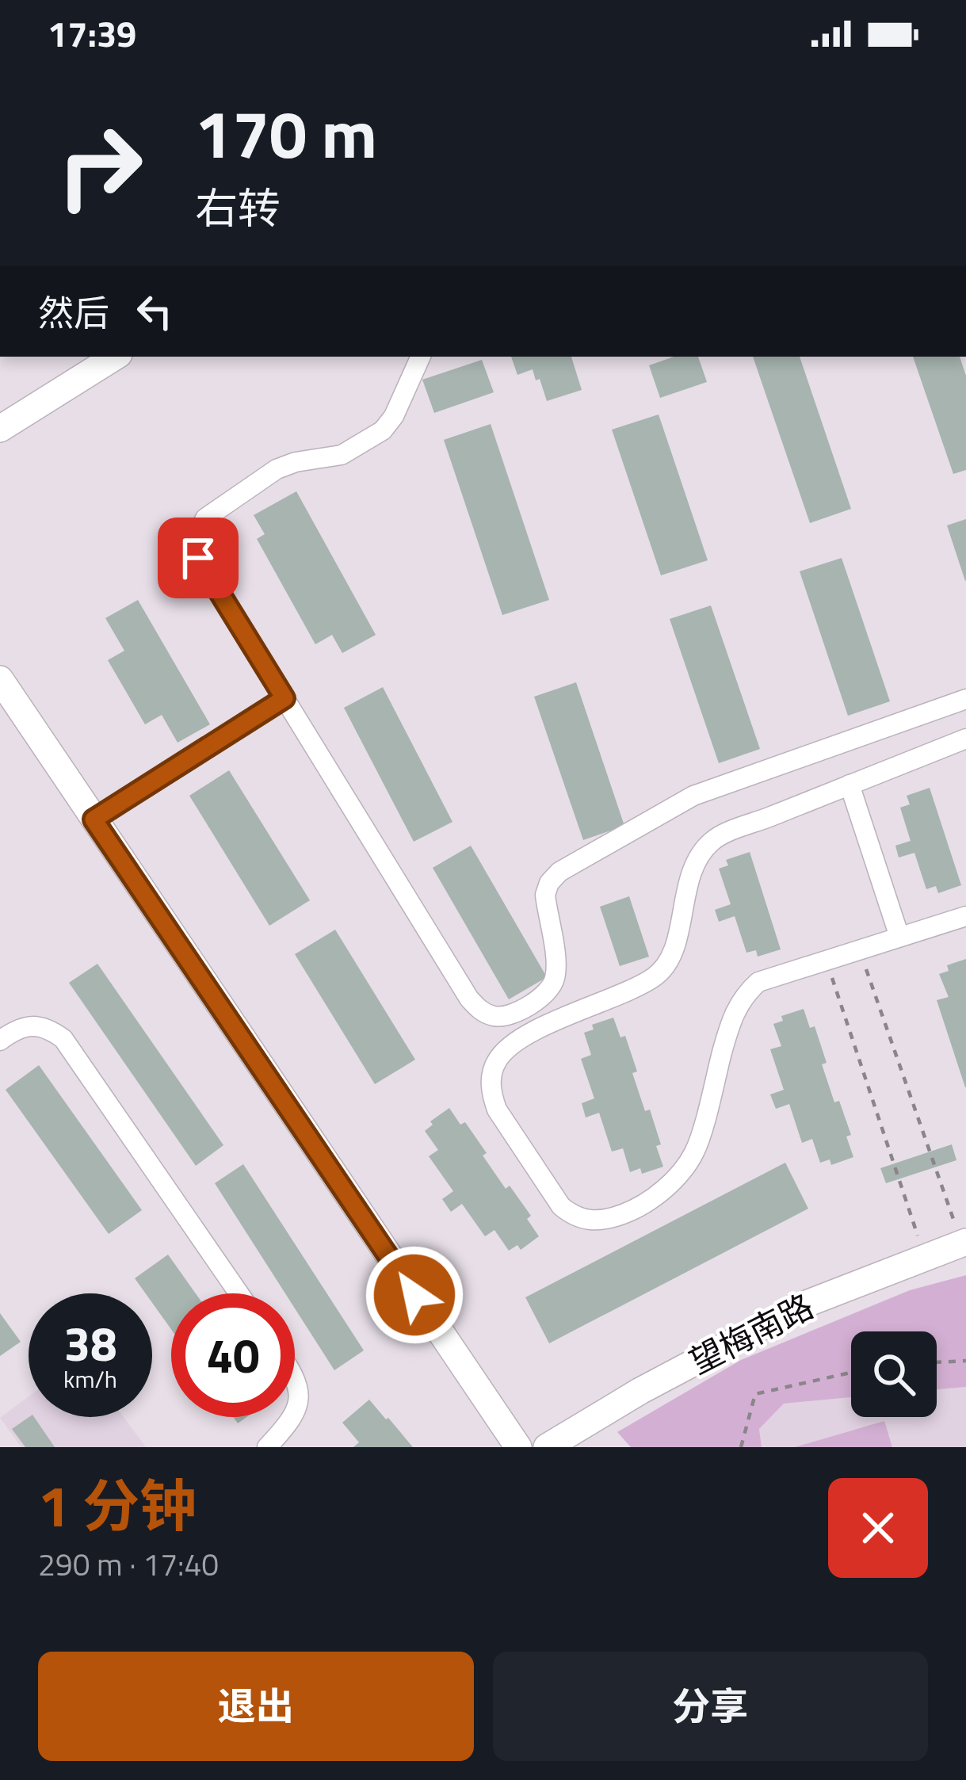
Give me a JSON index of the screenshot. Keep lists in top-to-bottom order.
{
  "streets": {
    "street": ["望梅南路"]
  },
  "page": {
    "status": "17:39",
    "turn": ["170 m", "右转"],
    "then": "然后",
    "speed": "38 km/h",
    "limit": "40",
    "heading": ["1 分钟", "290 m · 17:40"],
    "buttons": ["退出", "分享"]
  }
}
